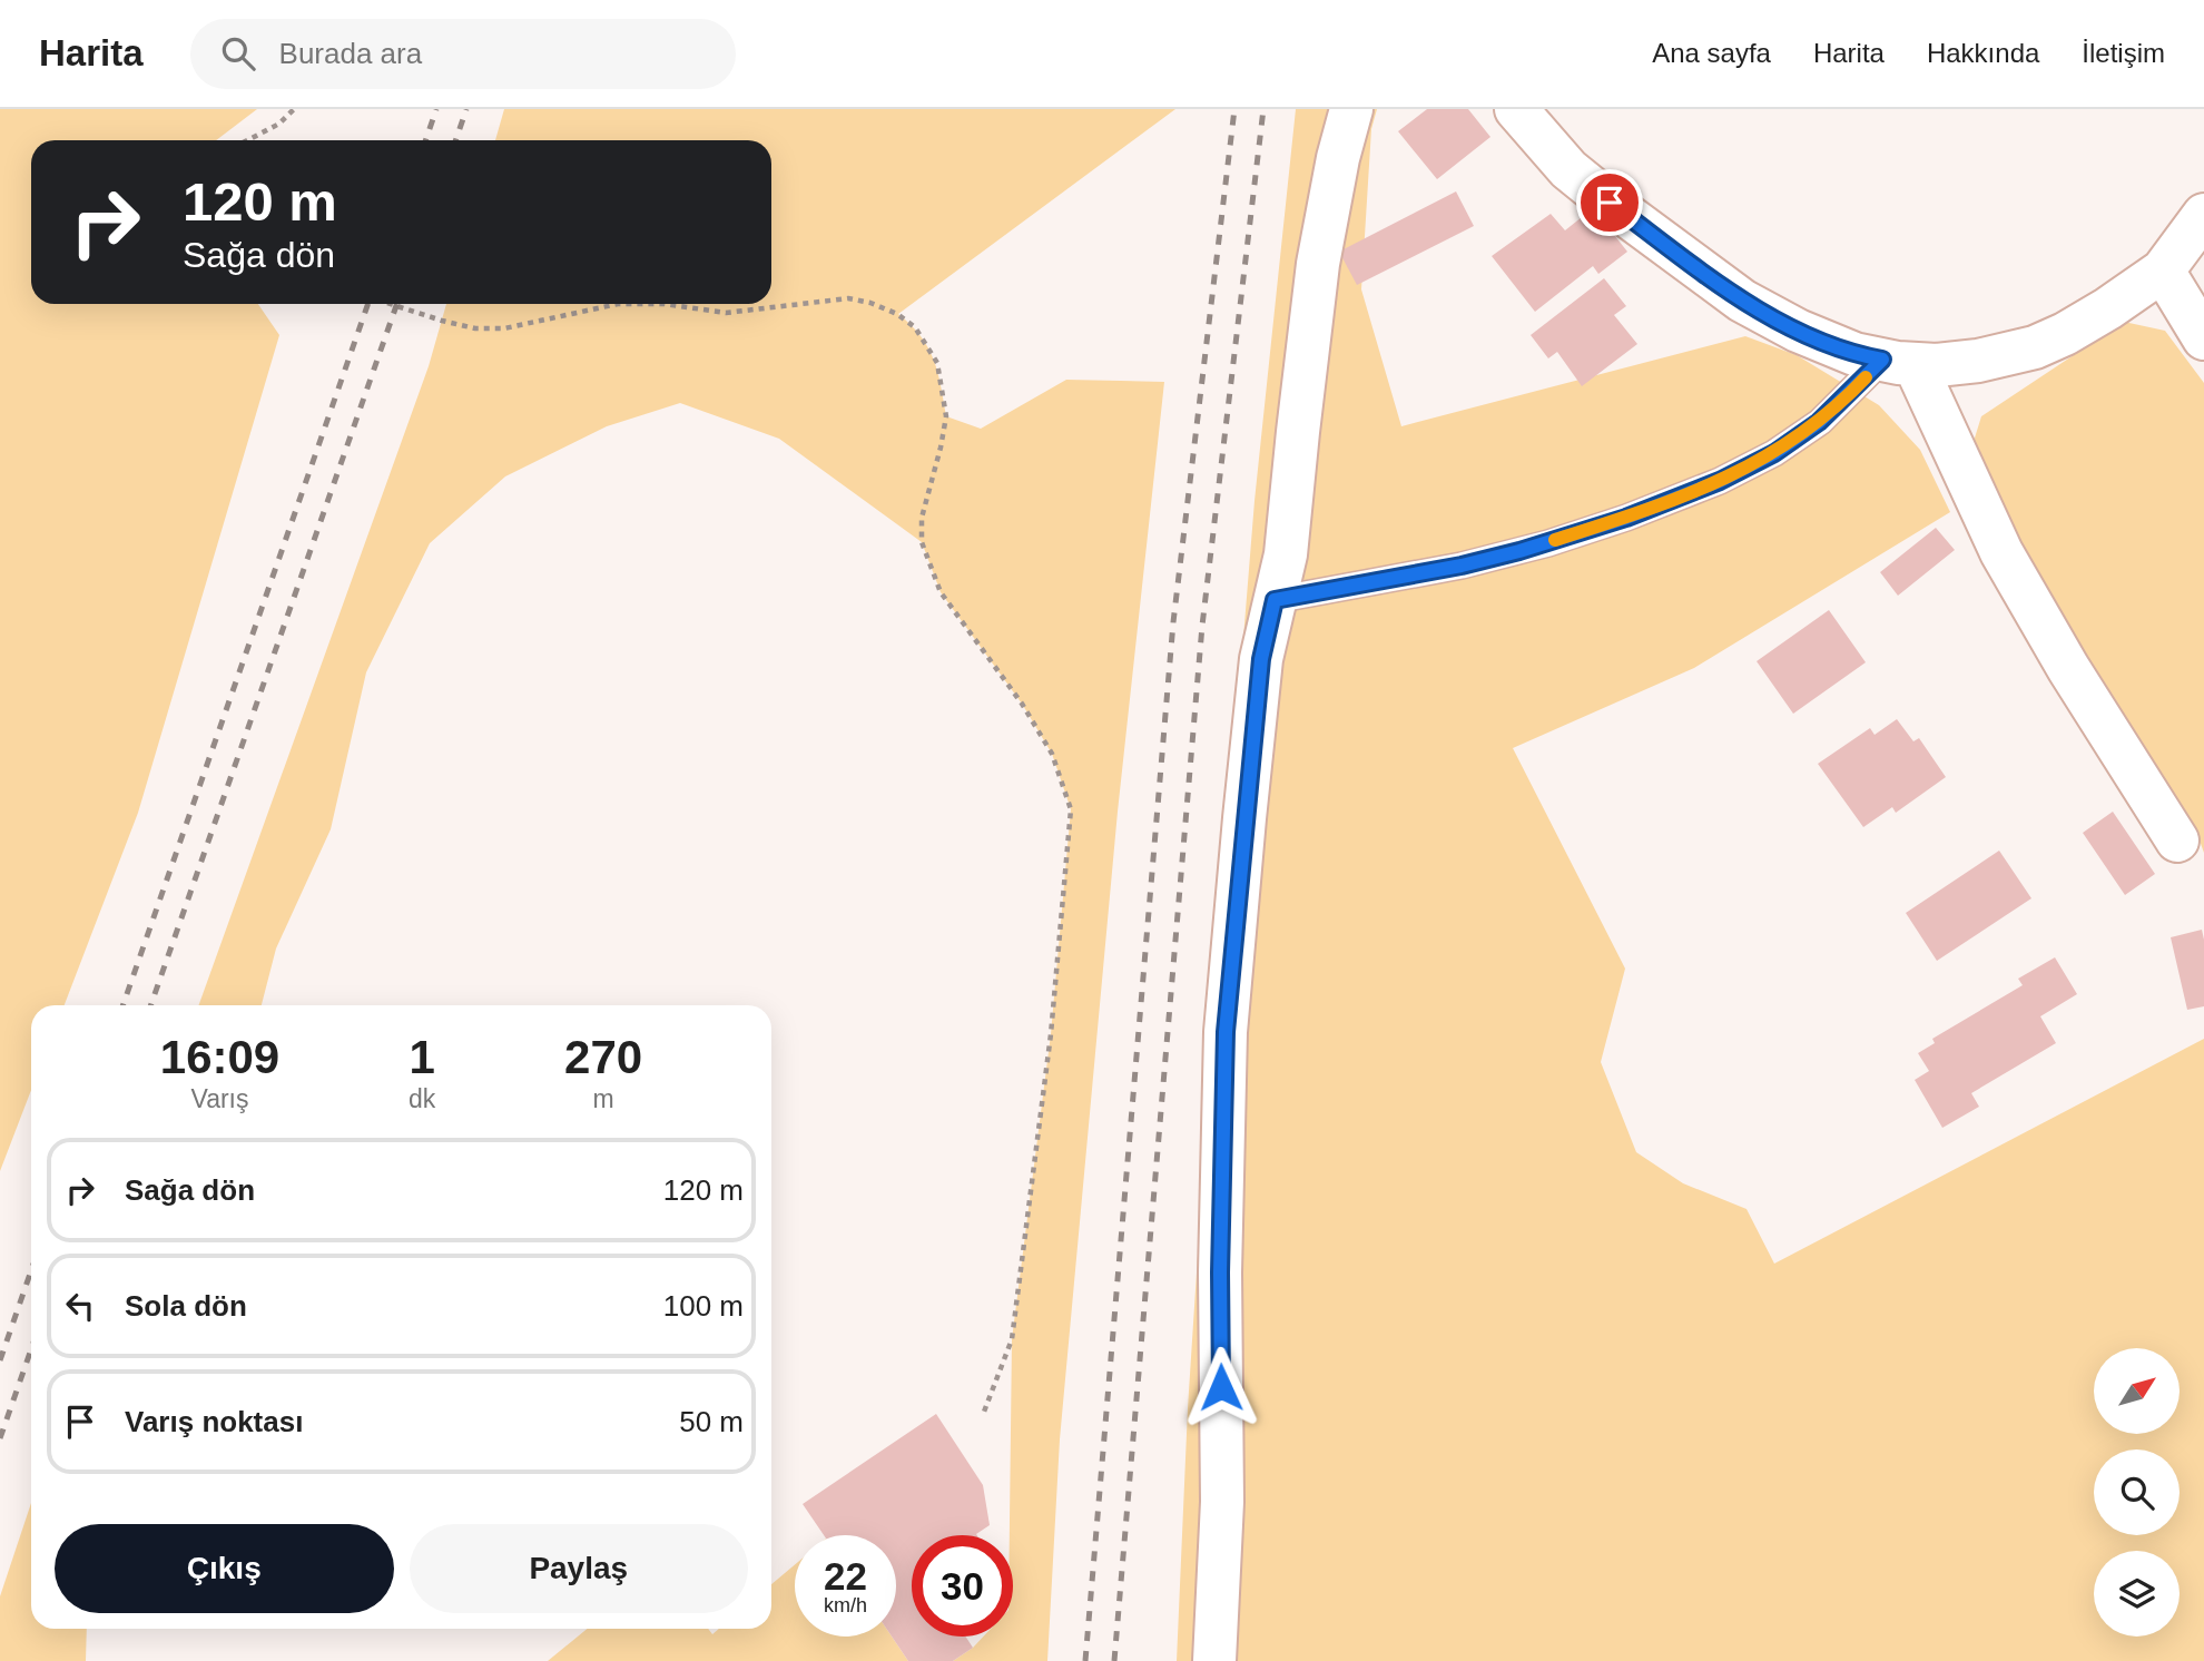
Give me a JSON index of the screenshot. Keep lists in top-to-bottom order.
{
  "north": "top right",
  "page": {
    "header": "Harita",
    "search": "Burada ara",
    "nav": [
      "Ana sayfa",
      "Harita",
      "Hakkında",
      "İletişim"
    ],
    "turn": ["120 m", "Sağa dön"],
    "eta": [
      "16:09",
      "Varış",
      "1",
      "dk",
      "270",
      "m"
    ],
    "list": [
      {
        "name": "Sağa dön",
        "value": "120 m"
      },
      {
        "name": "Sola dön",
        "value": "100 m"
      },
      {
        "name": "Varış noktası",
        "value": "50 m"
      }
    ],
    "buttons": ["Çıkış", "Paylaş"],
    "speed": "22 km/h",
    "limit": "30"
  }
}
